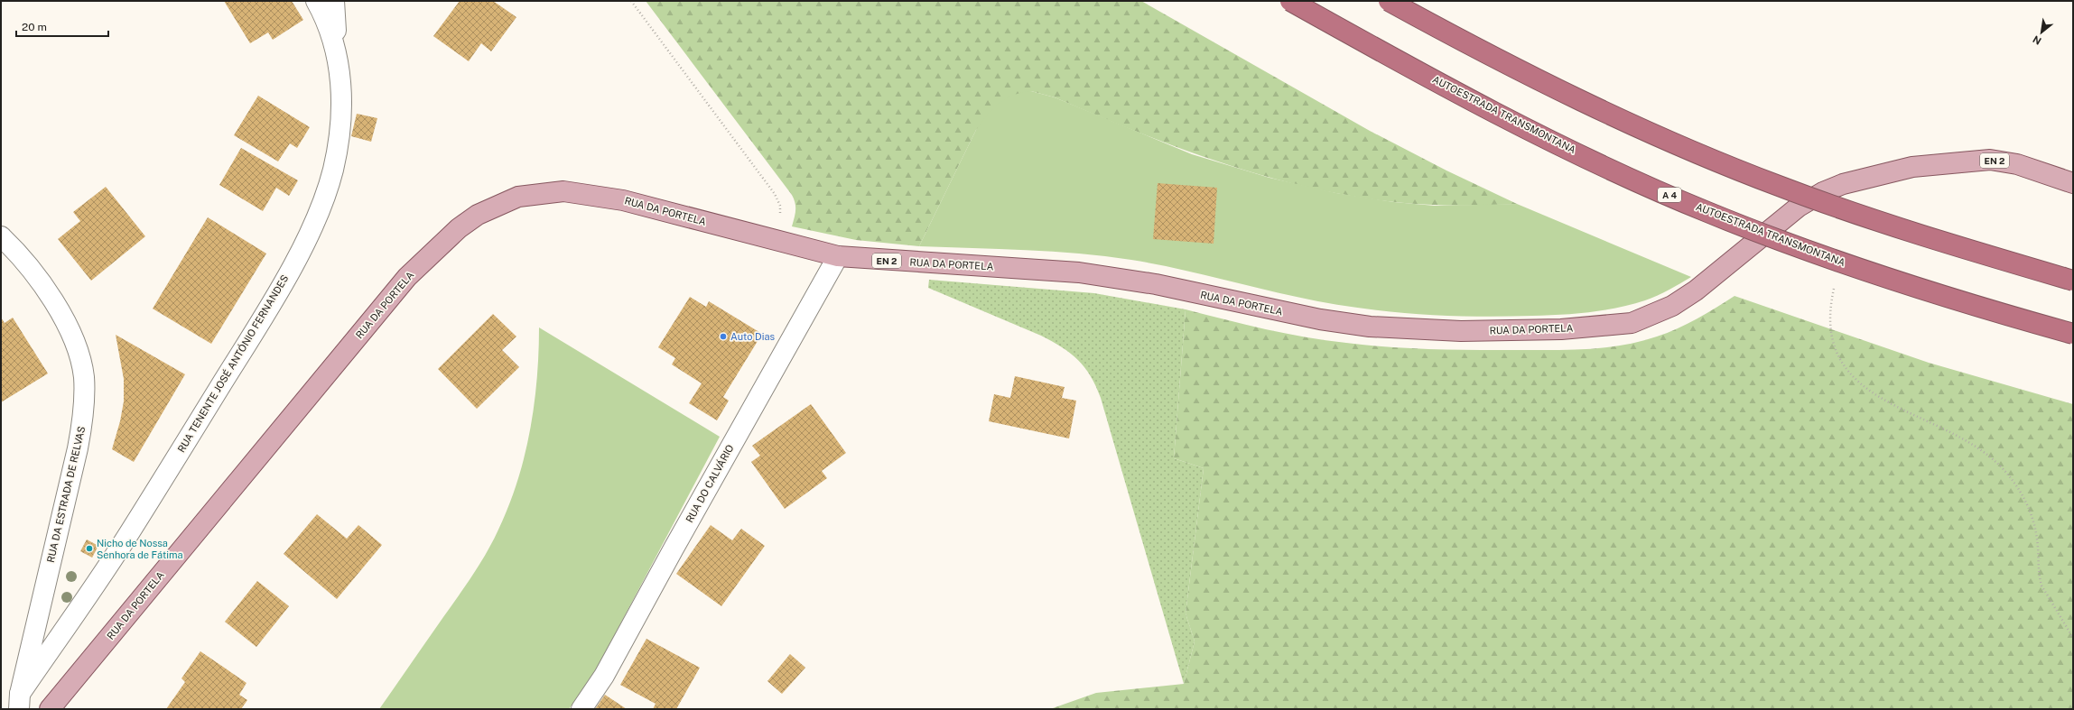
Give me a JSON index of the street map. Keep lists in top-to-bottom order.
{
  "streets": {
    "highway": ["AUTOESTRADA TRANSMONTANA", "A 4"],
    "main road": ["EN 2", "RUA DA PORTELA"],
    "street": ["RUA TENENTE JOSÉ ANTÓNIO FERNANDES", "RUA DO CALVÁRIO", "RUA DA ESTRADA DE RELVAS"]
  },
  "crossings": [
    ["RUA DA PORTELA", "RUA DO CALVÁRIO"],
    ["RUA TENENTE JOSÉ ANTÓNIO FERNANDES", "RUA DA ESTRADA DE RELVAS"]
  ],
  "places": ["Auto Dias", "Nicho de Nossa Senhora de Fátima"],
  "scale_bar": "20 m",
  "north": "bottom left"
}
